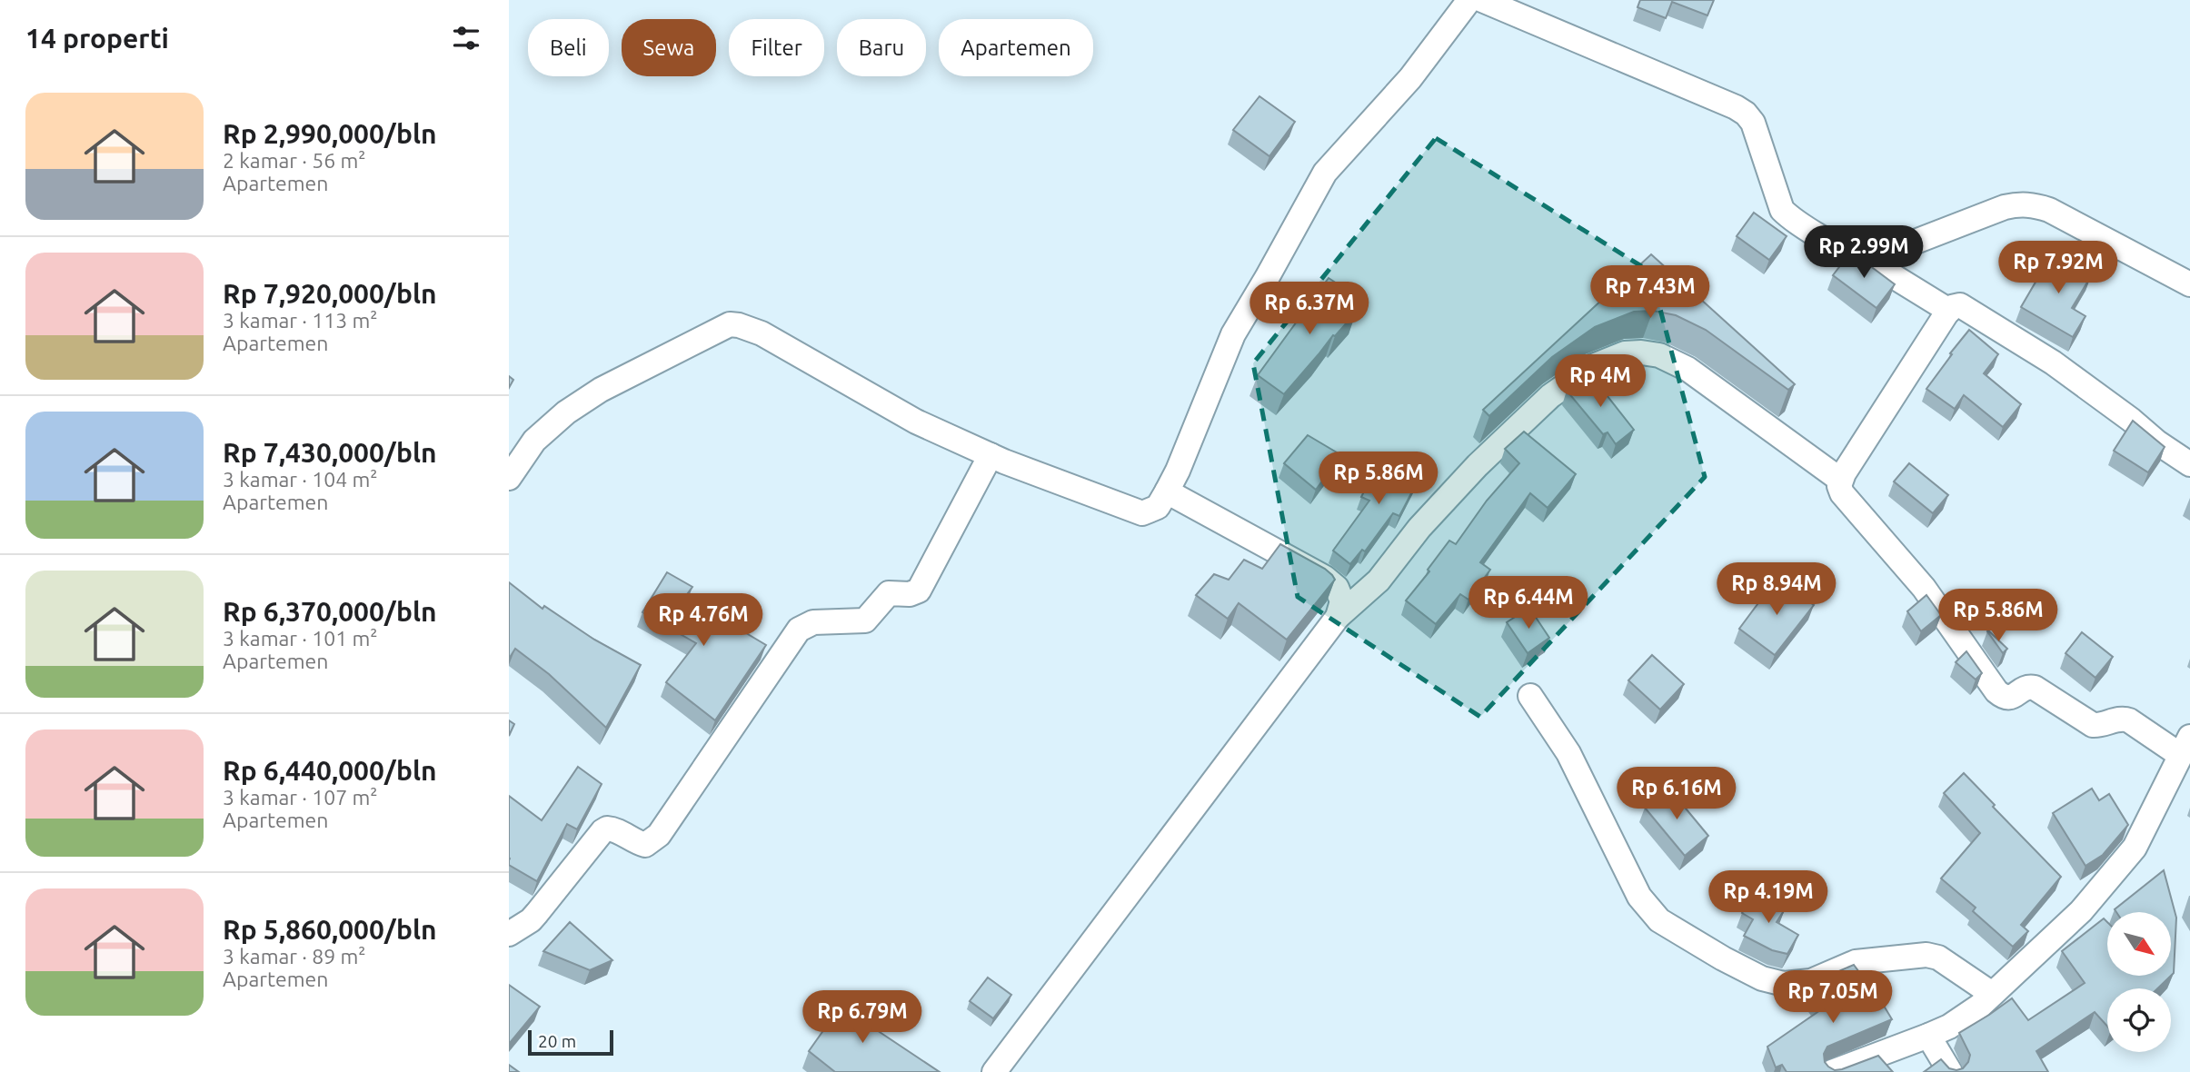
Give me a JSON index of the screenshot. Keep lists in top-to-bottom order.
{
  "scale_bar": "20 m",
  "north": "bottom right",
  "page": {
    "heading": "14 properti",
    "chip": [
      "Beli",
      "Sewa",
      "Filter",
      "Baru",
      "Apartemen"
    ],
    "list": [
      {
        "name": "Rp 2,990,000/bln",
        "note": "2 kamar · 56 m² · Apartemen"
      },
      {
        "name": "Rp 7,920,000/bln",
        "note": "3 kamar · 113 m² · Apartemen"
      },
      {
        "name": "Rp 7,430,000/bln",
        "note": "3 kamar · 104 m² · Apartemen"
      },
      {
        "name": "Rp 6,370,000/bln",
        "note": "3 kamar · 101 m² · Apartemen"
      },
      {
        "name": "Rp 6,440,000/bln",
        "note": "3 kamar · 107 m² · Apartemen"
      },
      {
        "name": "Rp 5,860,000/bln",
        "note": "3 kamar · 89 m² · Apartemen"
      }
    ],
    "price": [
      "Rp 2.99M",
      "Rp 7.92M",
      "Rp 7.43M",
      "Rp 6.37M",
      "Rp 4M",
      "Rp 5.86M",
      "Rp 8.94M",
      "Rp 6.44M",
      "Rp 5.86M",
      "Rp 4.76M",
      "Rp 6.16M",
      "Rp 4.19M",
      "Rp 7.05M",
      "Rp 6.79M"
    ],
    "scale": "20 m"
  }
}
